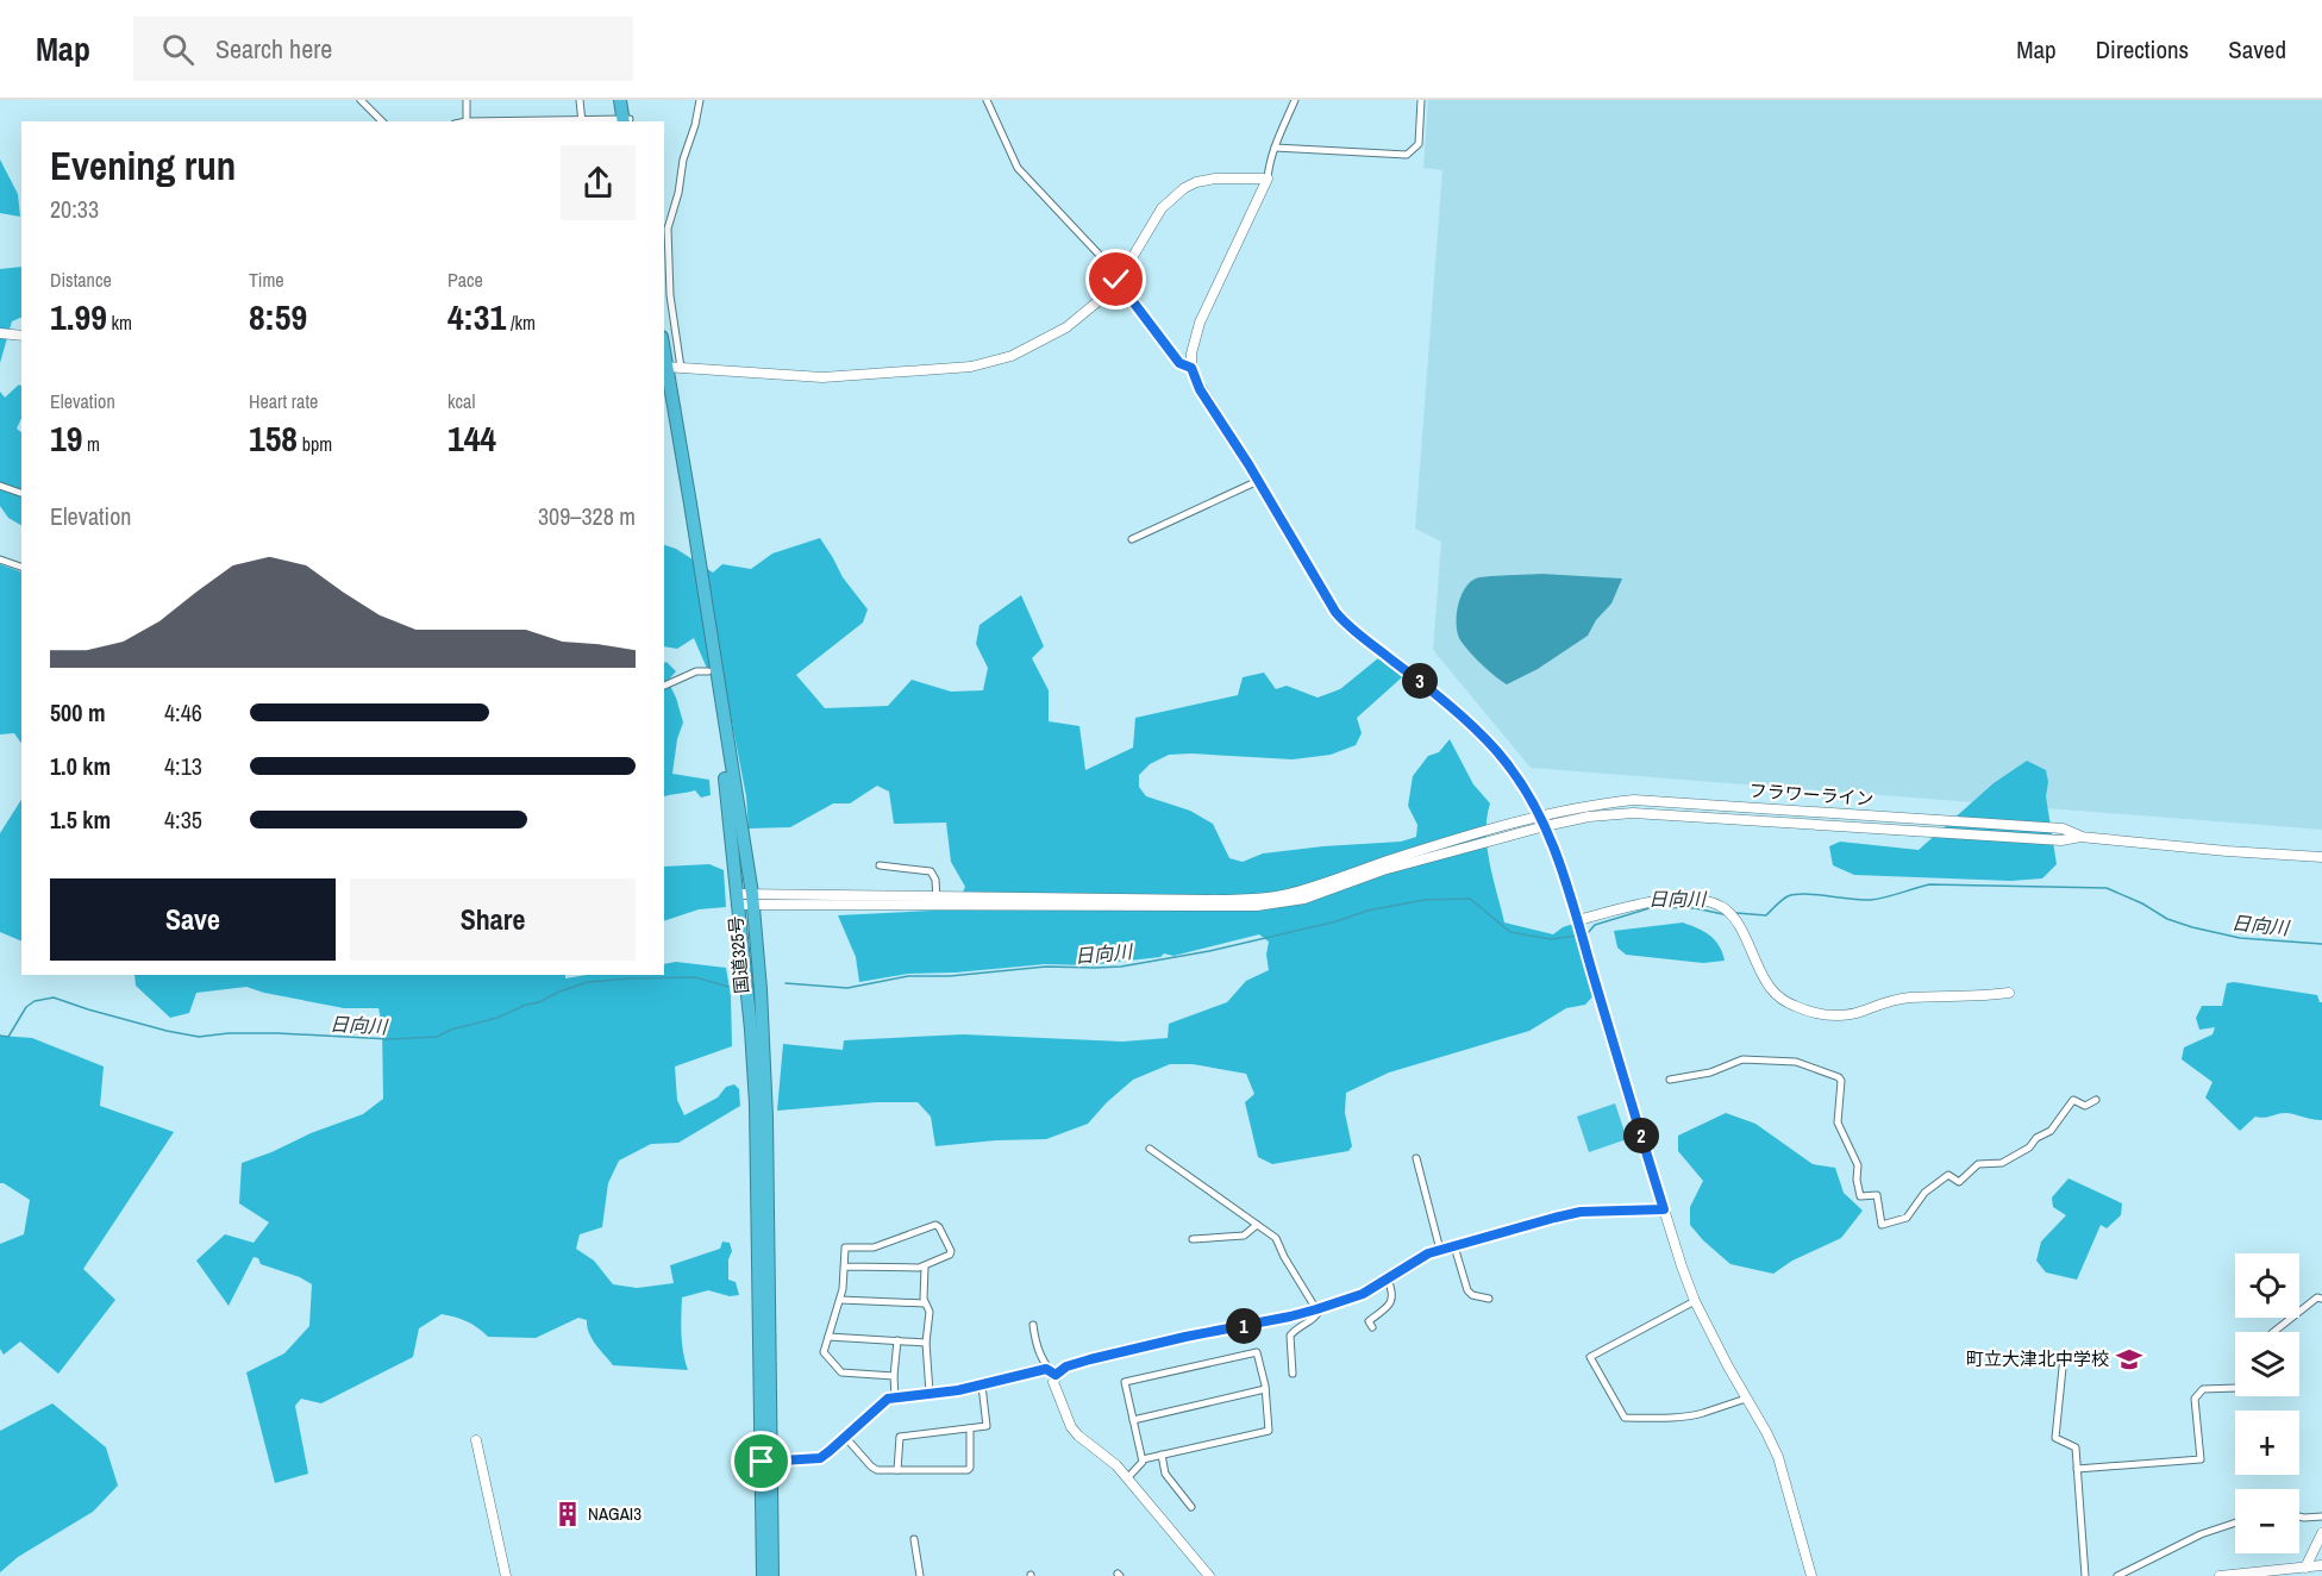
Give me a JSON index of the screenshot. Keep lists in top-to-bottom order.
{
  "streets": {
    "highway": ["国道325号"],
    "street": ["フラワーライン"]
  },
  "crossings": [
    ["フラワーライン", "国道325号"]
  ],
  "water": ["日向川"],
  "places": {
    "school or university": ["町立大津北中学校"],
    "building": ["NAGAI3"]
  },
  "page": {
    "header": "Map",
    "search": "Search here",
    "nav": ["Map", "Directions", "Saved"],
    "heading": ["Evening run", "20:33"],
    "stats": [
      ["Distance", "1.99 km"],
      ["Time", "8:59"],
      ["Pace", "4:31 /km"],
      ["Elevation", "19 m"],
      ["Heart rate", "158 bpm"],
      ["kcal", "144"]
    ],
    "chart": ["Elevation", "309–328 m"],
    "pins": ["3", "2", "1"],
    "list": [
      {
        "name": "500 m",
        "note": "4:46"
      },
      {
        "name": "1.0 km",
        "note": "4:13"
      },
      {
        "name": "1.5 km",
        "note": "4:35"
      }
    ],
    "buttons": ["Save", "Share"],
    "map_buttons": ["+", "−"]
  }
}
